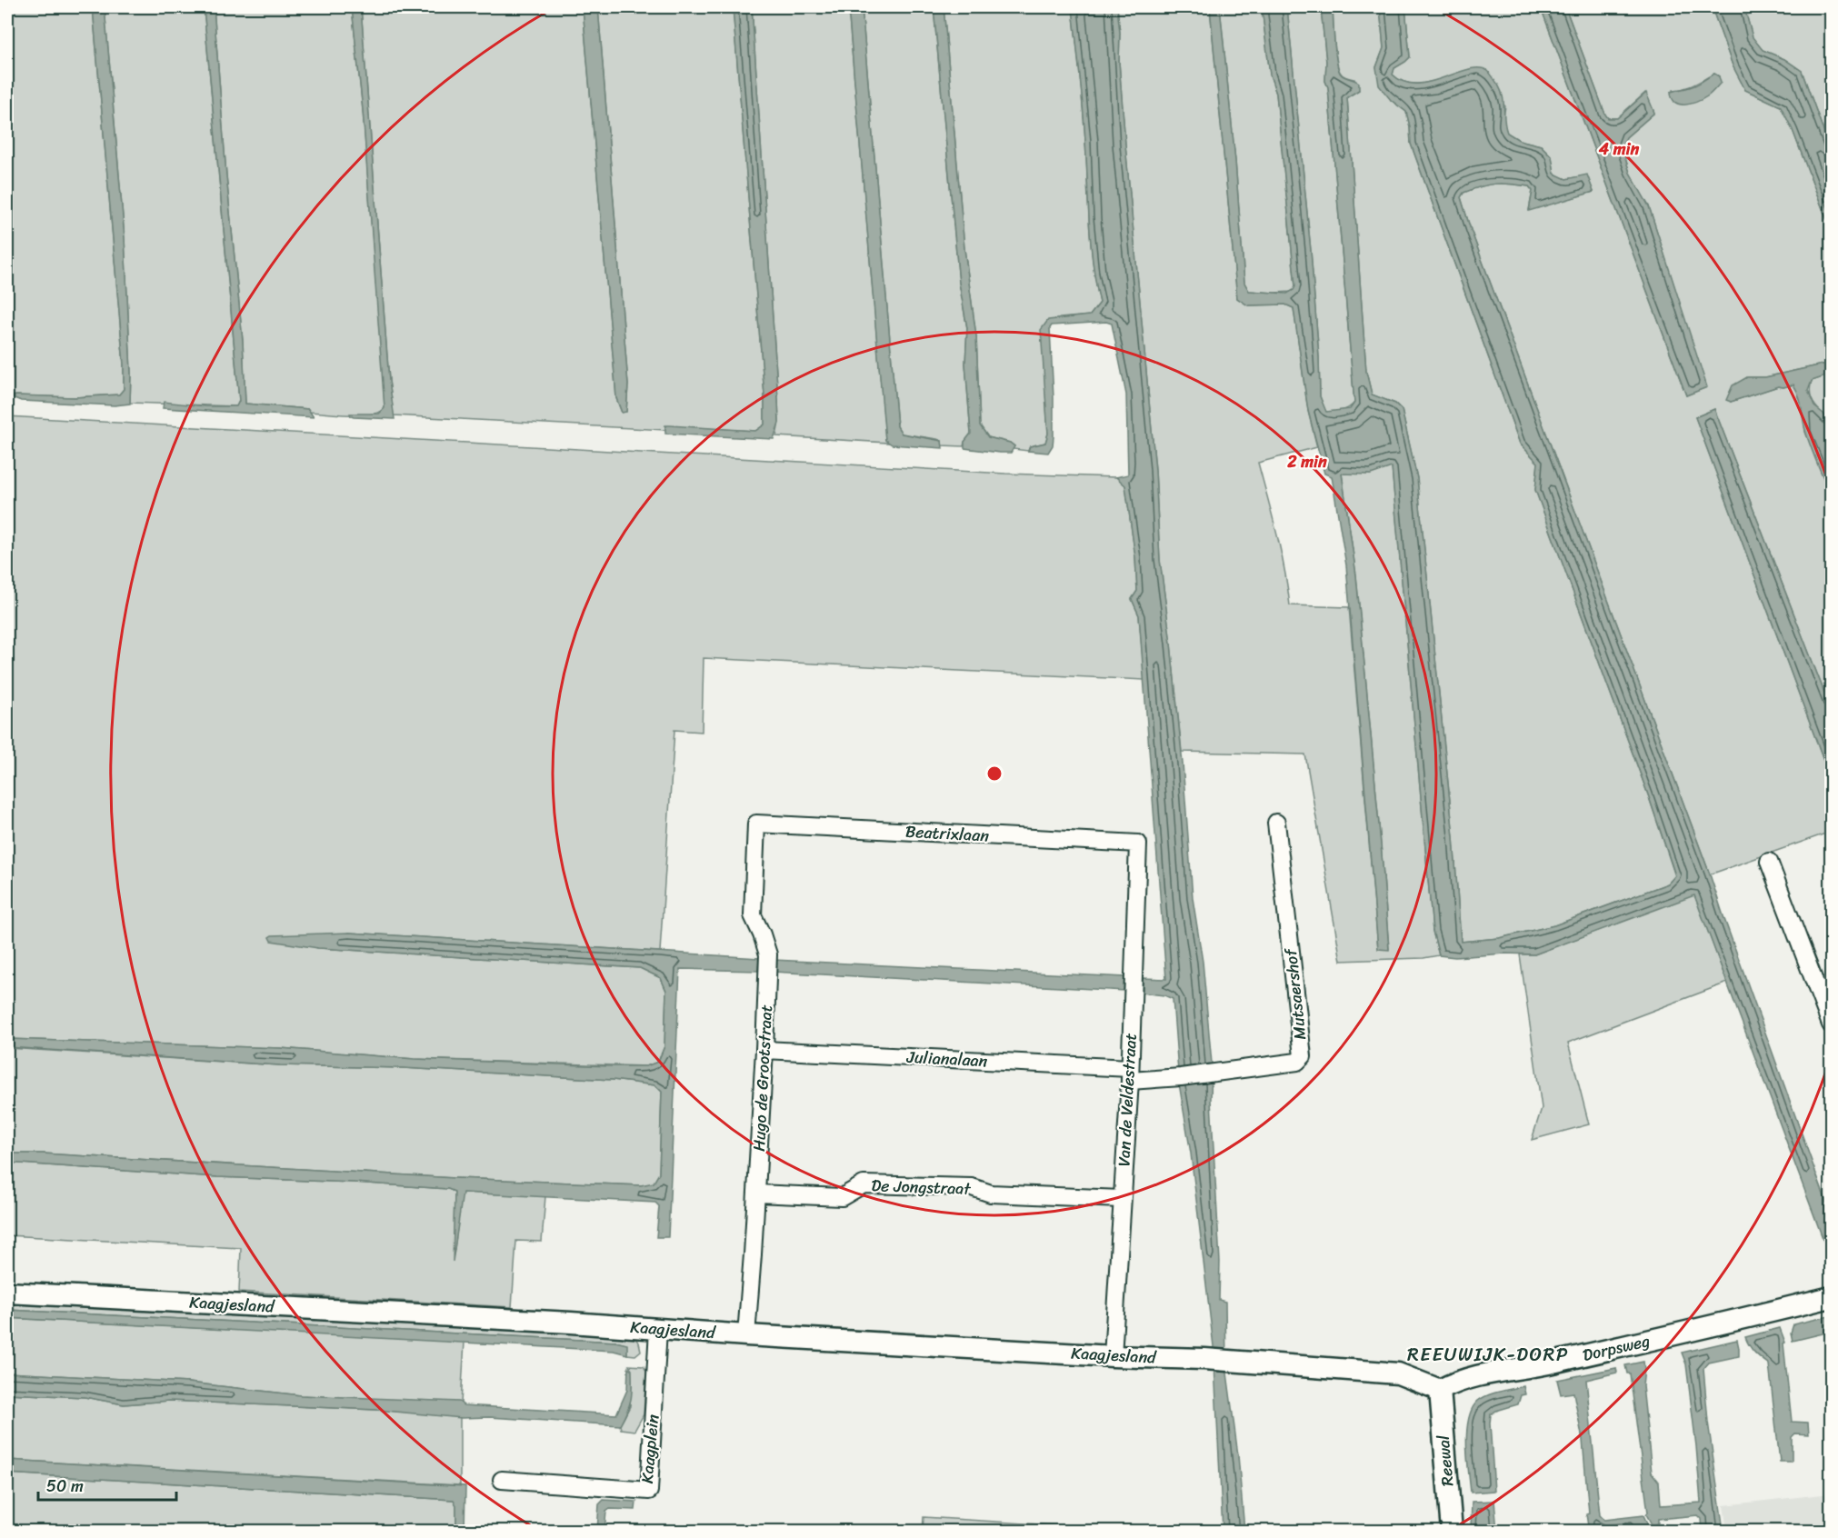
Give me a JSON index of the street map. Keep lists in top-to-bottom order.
{
  "streets": {
    "street": [
      "Beatrixlaan",
      "Mutsaershof",
      "Julianalaan",
      "Hugo de Grootstraat",
      "Van de Veldestraat",
      "De Jongstraat",
      "Kaagjesland",
      "Dorpsweg",
      "Kaagplein",
      "Reewal"
    ]
  },
  "crossings": [
    ["Beatrixlaan", "Hugo de Grootstraat"],
    ["Beatrixlaan", "Van de Veldestraat"],
    ["Mutsaershof", "Julianalaan"],
    ["Mutsaershof", "Van de Veldestraat"],
    ["Julianalaan", "Hugo de Grootstraat"],
    ["Julianalaan", "Van de Veldestraat"],
    ["Hugo de Grootstraat", "De Jongstraat"],
    ["Hugo de Grootstraat", "Kaagjesland"],
    ["Van de Veldestraat", "De Jongstraat"],
    ["Van de Veldestraat", "Kaagjesland"],
    ["Kaagjesland", "Dorpsweg"],
    ["Kaagjesland", "Kaagplein"],
    ["Kaagjesland", "Reewal"],
    ["Dorpsweg", "Reewal"]
  ],
  "districts": ["REEUWIJK-DORP"],
  "scale_bar": "50 m",
  "rings": ["4 min", "2 min"]
}
